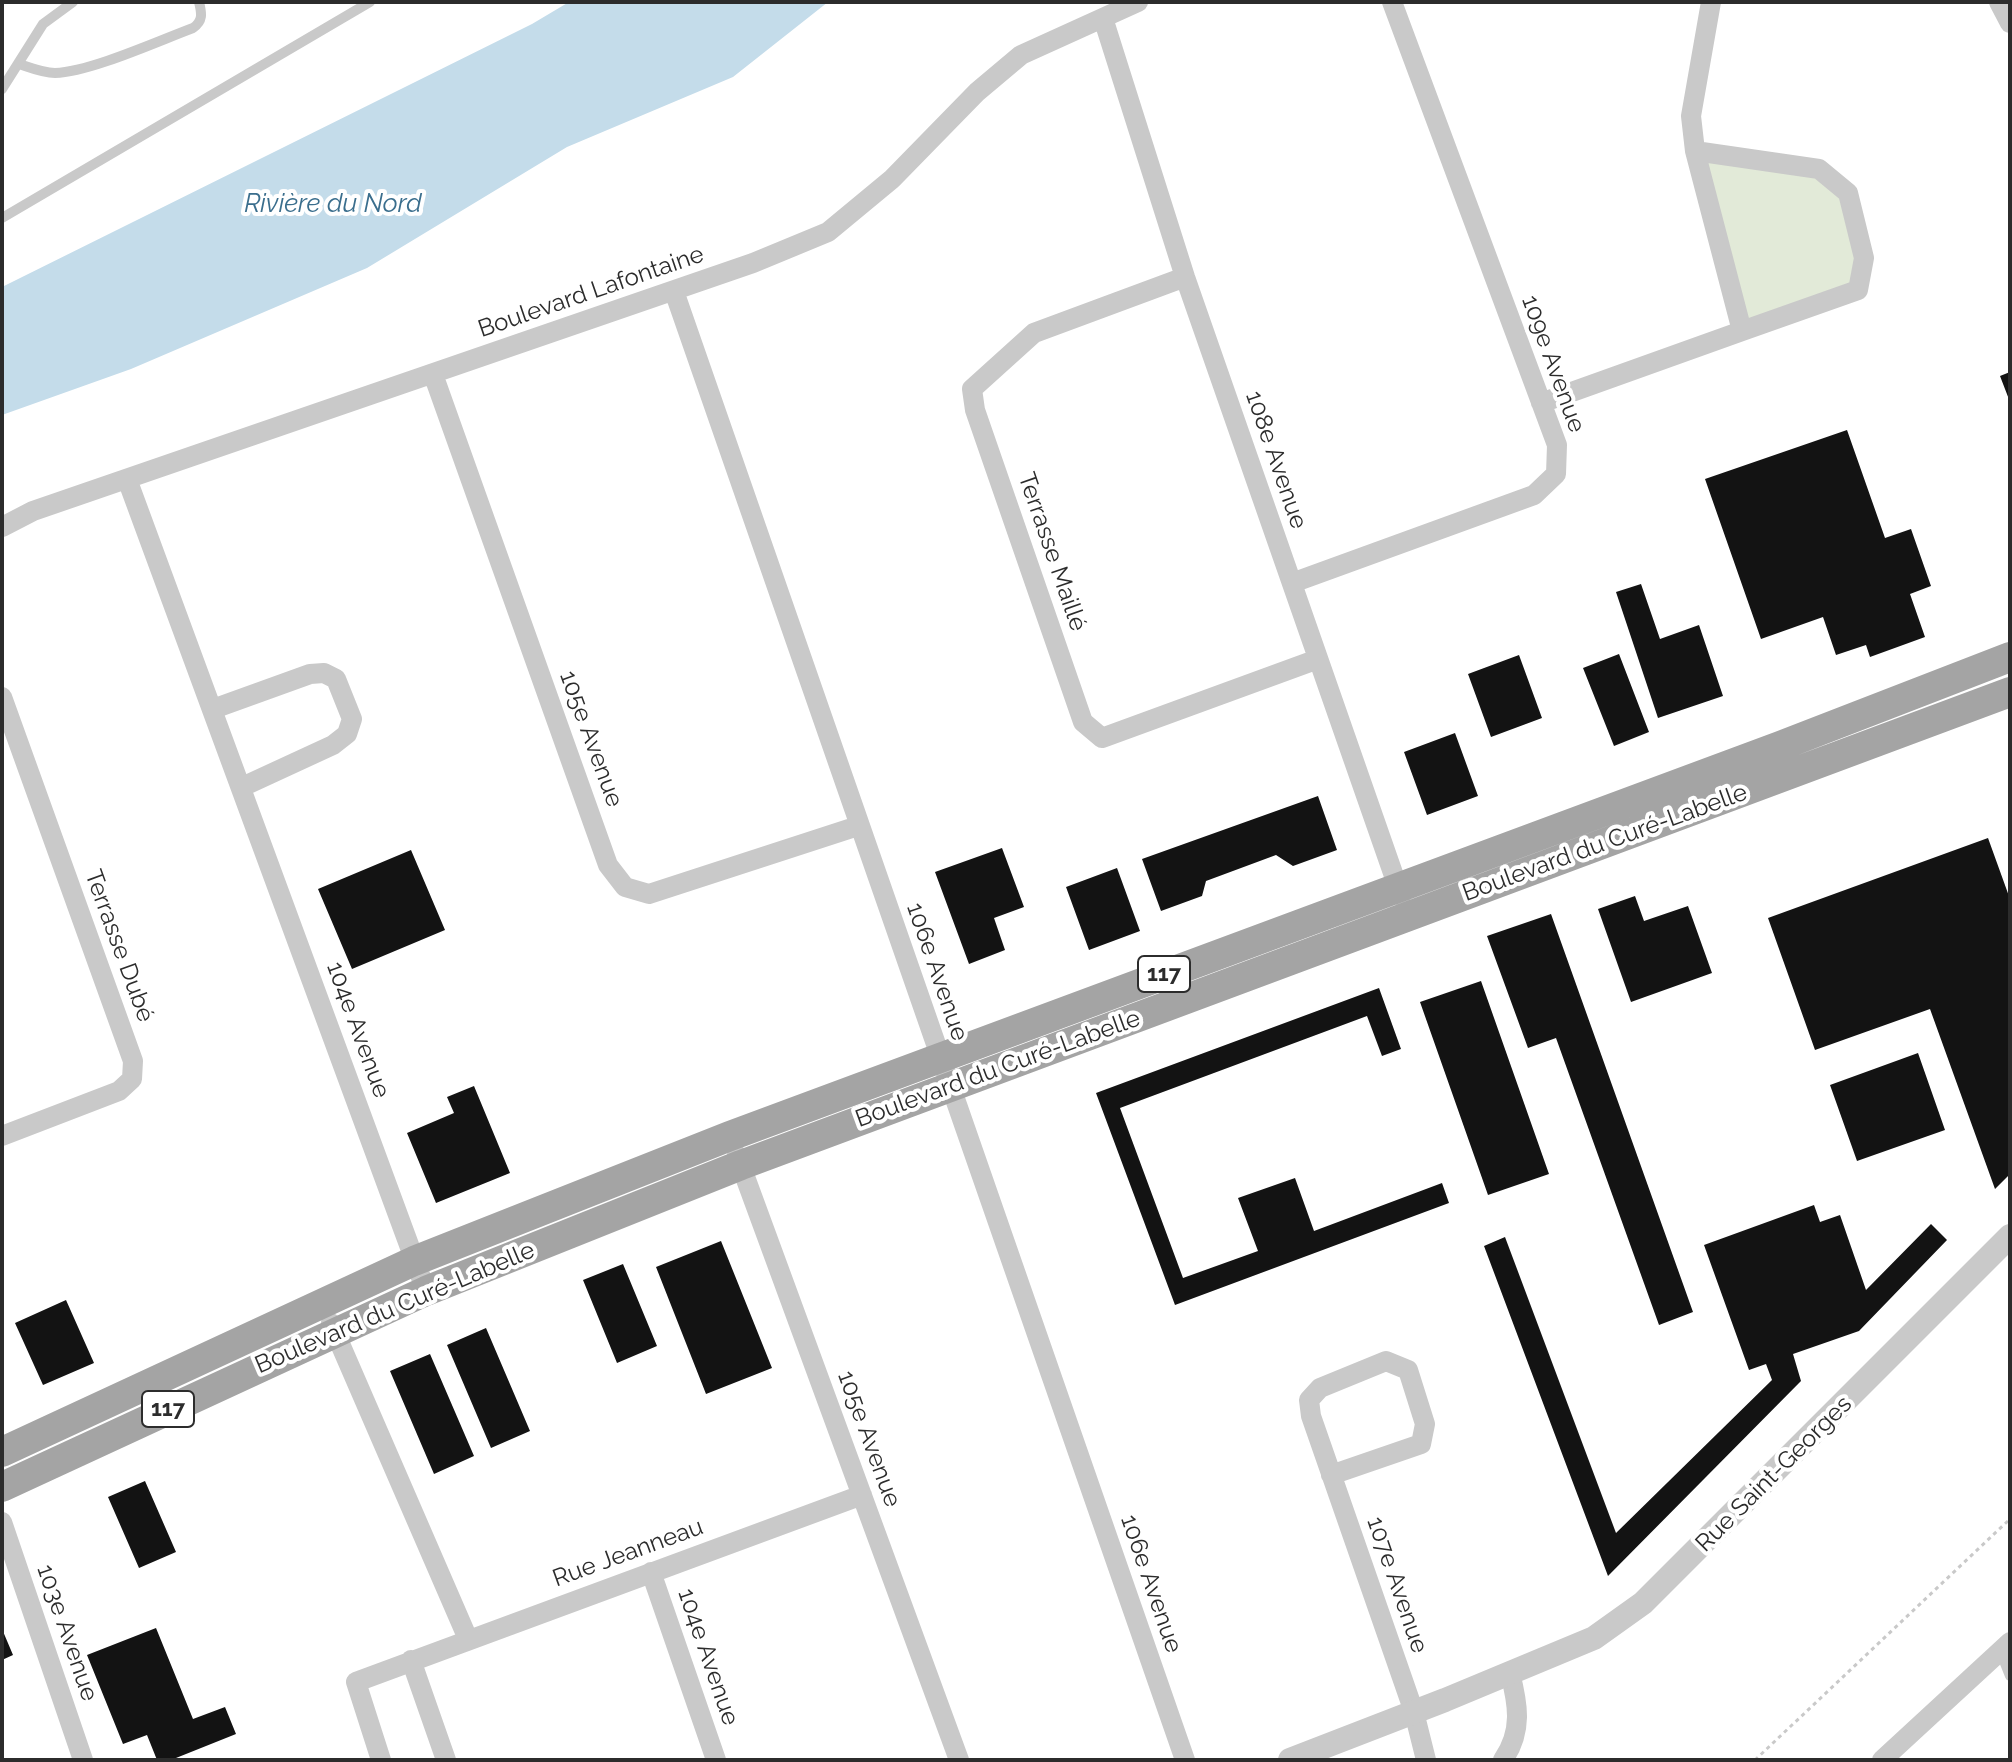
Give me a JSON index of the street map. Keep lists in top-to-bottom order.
{
  "streets": {
    "main road": ["Boulevard du Curé-Labelle", "117"],
    "street": [
      "Boulevard Lafontaine",
      "109e Avenue",
      "108e Avenue",
      "Terrasse Maillé",
      "105e Avenue",
      "Terrasse Dubé",
      "106e Avenue",
      "104e Avenue",
      "Rue Saint-Georges",
      "Rue Jeanneau",
      "107e Avenue",
      "103e Avenue"
    ]
  },
  "crossings": [
    ["Boulevard Lafontaine", "108e Avenue"],
    ["Boulevard Lafontaine", "105e Avenue"],
    ["Boulevard Lafontaine", "106e Avenue"],
    ["Boulevard Lafontaine", "104e Avenue"],
    ["109e Avenue", "108e Avenue"],
    ["108e Avenue", "Terrasse Maillé"],
    ["108e Avenue", "Boulevard du Curé-Labelle"],
    ["105e Avenue", "Boulevard du Curé-Labelle"],
    ["105e Avenue", "106e Avenue"],
    ["105e Avenue", "Rue Jeanneau"],
    ["Boulevard du Curé-Labelle", "106e Avenue"],
    ["Boulevard du Curé-Labelle", "104e Avenue"],
    ["104e Avenue", "Rue Jeanneau"],
    ["Rue Saint-Georges", "107e Avenue"]
  ],
  "water": ["Rivière du Nord"]
}
